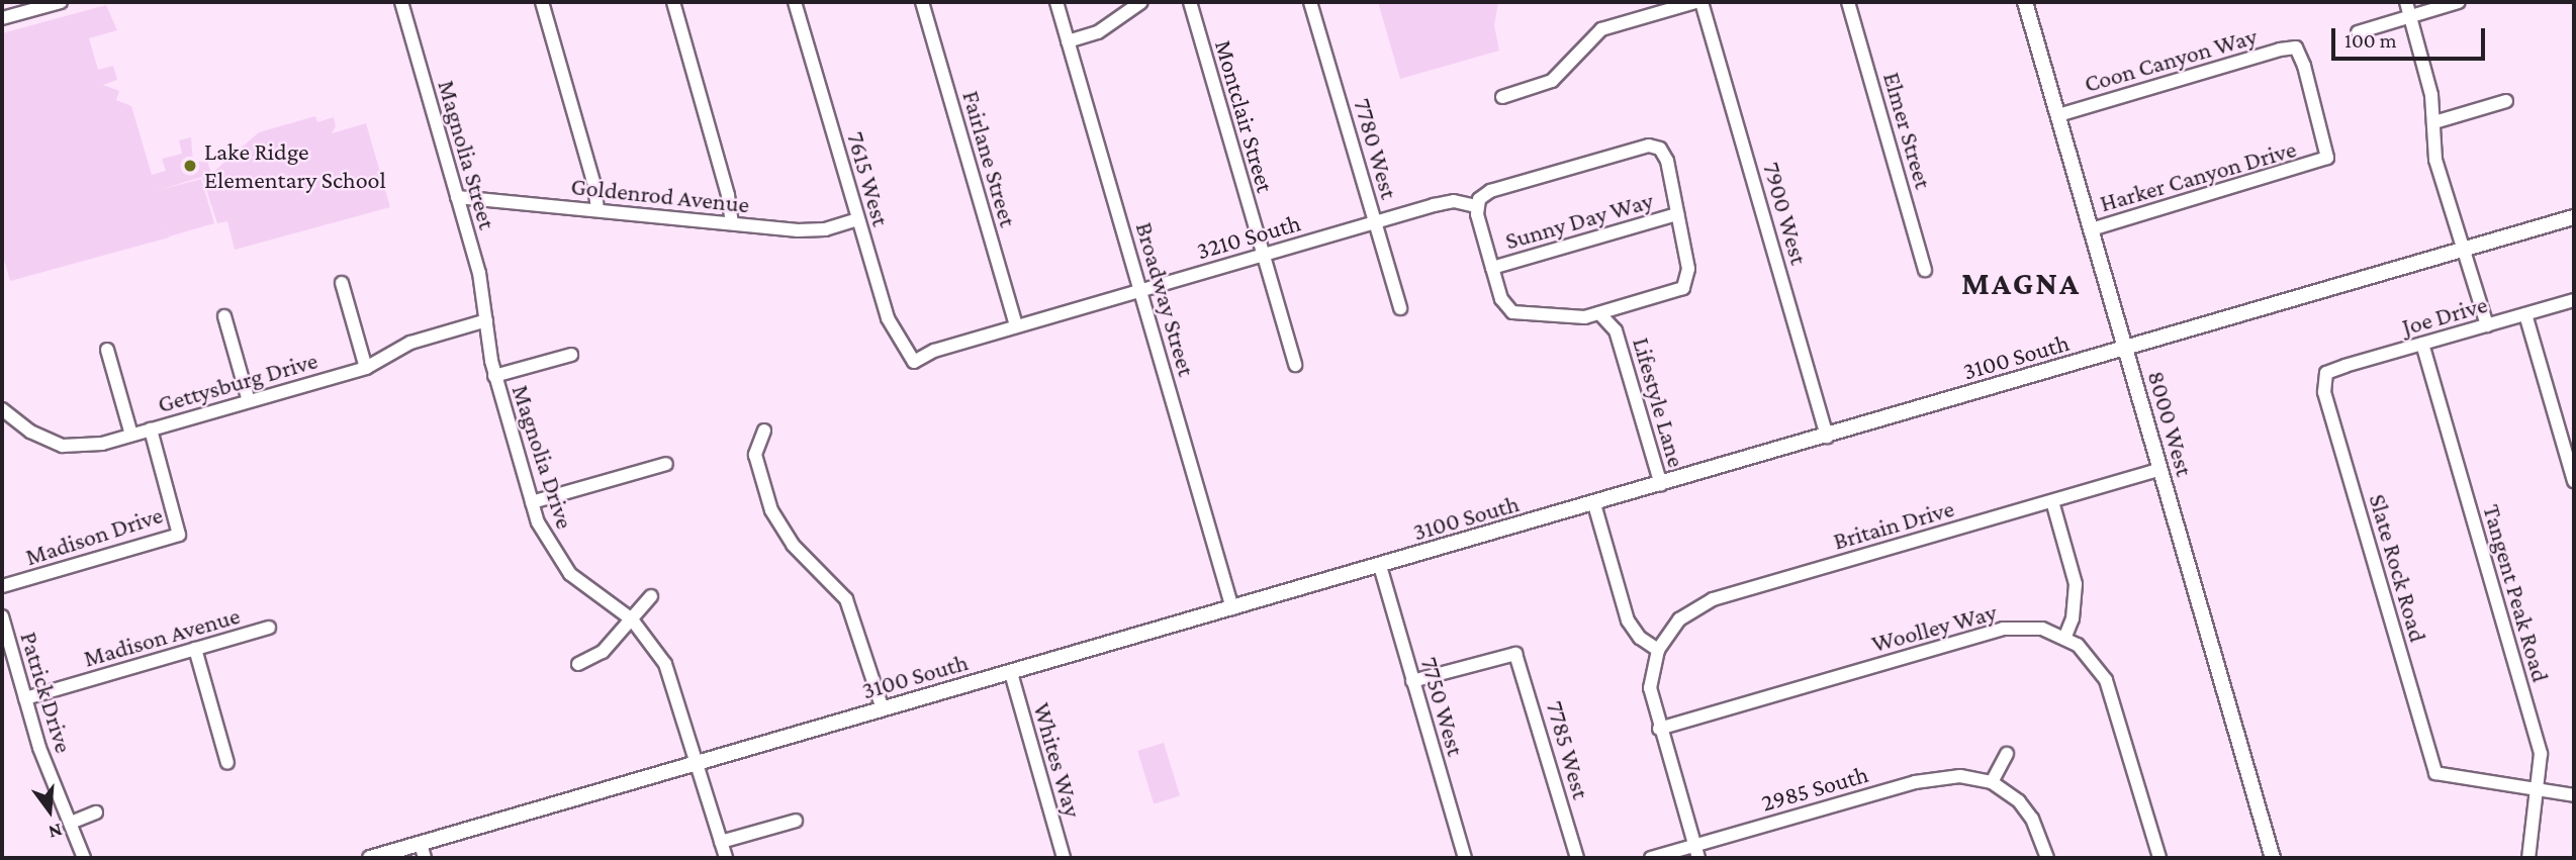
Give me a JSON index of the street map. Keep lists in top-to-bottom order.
{
  "streets": {
    "street": [
      "Coon Canyon Way",
      "Montclair Street",
      "Elmer Street",
      "7780 West",
      "Magnolia Street",
      "Fairlane Street",
      "Harker Canyon Drive",
      "7615 West",
      "Goldenrod Avenue",
      "7900 West",
      "Sunny Day Way",
      "3210 South",
      "Broadway Street",
      "Joe Drive",
      "3100 South",
      "Gettysburg Drive",
      "Lifestyle Lane",
      "8000 West",
      "Magnolia Drive",
      "Britain Drive",
      "Madison Drive",
      "Slate Rock Road",
      "Tangent Peak Road",
      "Woolley Way",
      "Madison Avenue",
      "Patrick Drive",
      "7750 West",
      "7785 West",
      "Whites Way",
      "2985 South"
    ]
  },
  "crossings": [
    ["Coon Canyon Way", "Harker Canyon Drive"],
    ["Coon Canyon Way", "8000 West"],
    ["Montclair Street", "3210 South"],
    ["7780 West", "3210 South"],
    ["Magnolia Street", "Goldenrod Avenue"],
    ["Magnolia Street", "Gettysburg Drive"],
    ["Magnolia Street", "Magnolia Drive"],
    ["Fairlane Street", "3210 South"],
    ["Harker Canyon Drive", "8000 West"],
    ["7615 West", "Goldenrod Avenue"],
    ["7615 West", "3210 South"],
    ["7900 West", "3100 South"],
    ["3210 South", "Broadway Street"],
    ["Broadway Street", "3100 South"],
    ["Joe Drive", "Slate Rock Road"],
    ["Joe Drive", "Tangent Peak Road"],
    ["3100 South", "Lifestyle Lane"],
    ["3100 South", "8000 West"],
    ["3100 South", "Magnolia Drive"],
    ["3100 South", "7750 West"],
    ["3100 South", "Whites Way"],
    ["Gettysburg Drive", "Magnolia Drive"],
    ["Gettysburg Drive", "Madison Drive"],
    ["8000 West", "Britain Drive"],
    ["Slate Rock Road", "Tangent Peak Road"],
    ["Madison Avenue", "Patrick Drive"],
    ["7750 West", "7785 West"]
  ],
  "districts": ["MAGNA"],
  "places": ["Lake Ridge Elementary School"],
  "scale_bar": "100 m",
  "north": "bottom"
}
